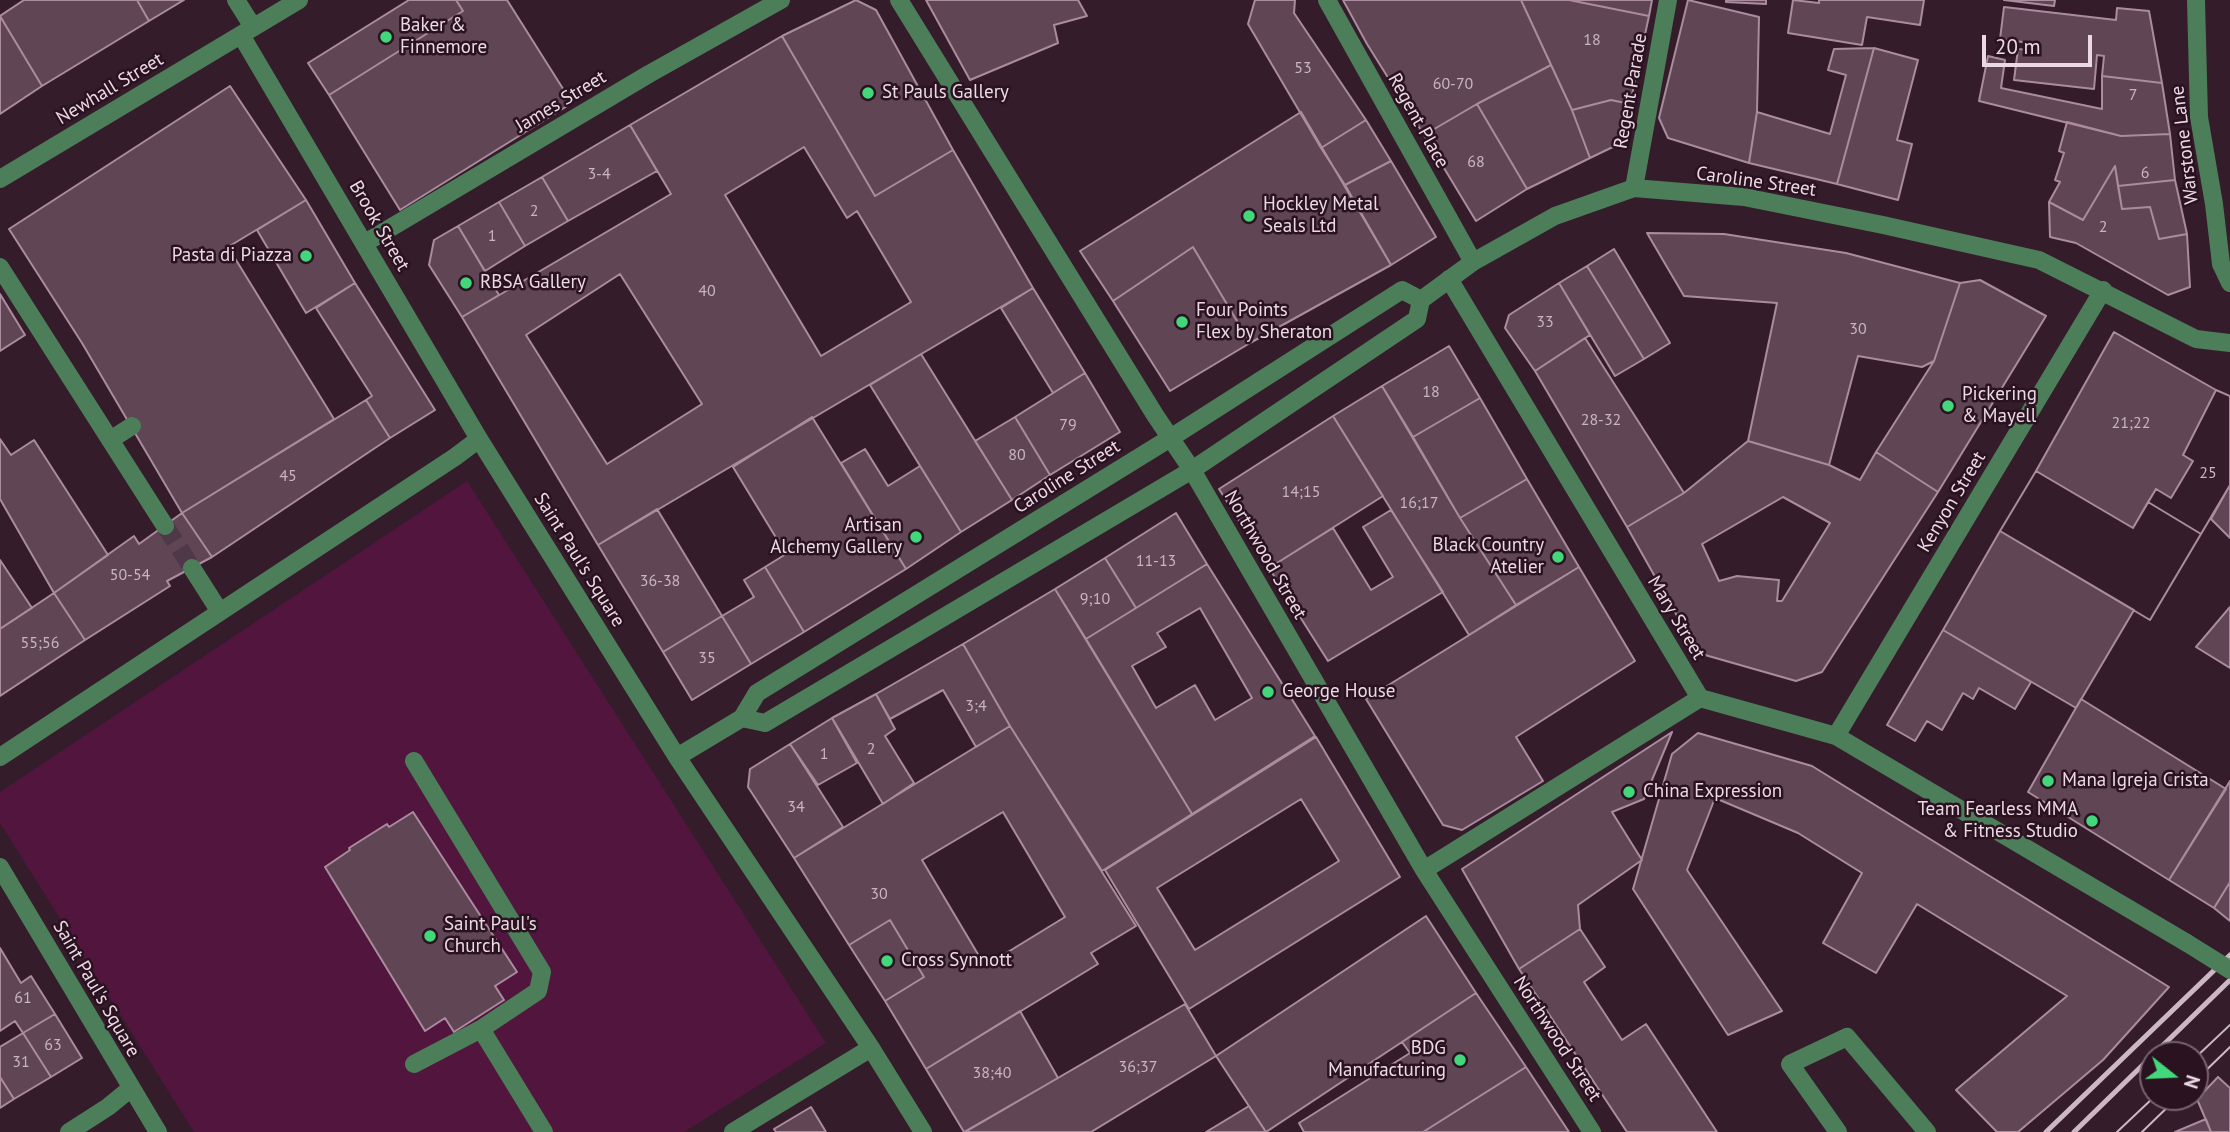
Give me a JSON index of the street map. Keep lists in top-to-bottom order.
{
  "streets": {
    "street": [
      "Newhall Street",
      "Regent Parade",
      "James Street",
      "Regent Place",
      "Warstone Lane",
      "Caroline Street",
      "Brook Street",
      "Kenyon Street",
      "Northwood Street",
      "Saint Paul's Square",
      "Mary Street"
    ]
  },
  "crossings": [
    ["Newhall Street", "Brook Street"],
    ["Regent Parade", "Caroline Street"],
    ["James Street", "Brook Street"],
    ["Regent Place", "Caroline Street"],
    ["Caroline Street", "Kenyon Street"],
    ["Caroline Street", "Northwood Street"],
    ["Caroline Street", "Saint Paul's Square"],
    ["Caroline Street", "Mary Street"],
    ["Brook Street", "Saint Paul's Square"]
  ],
  "places": [
    "Baker & Finnemore",
    "St Pauls Gallery",
    "Hockley Metal Seals Ltd",
    "Pasta di Piazza",
    "RBSA Gallery",
    "Four Points Flex by Sheraton",
    "Pickering & Mayell",
    "Artisan Alchemy Gallery",
    "Black Country Atelier",
    "George House",
    "Mana Igreja Crista",
    "China Expression",
    "Team Fearless MMA & Fitness Studio",
    "Saint Paul's Church",
    "Cross Synnott",
    "BDG Manufacturing"
  ],
  "house_numbers": [
    "18",
    "53",
    "60-70",
    "7",
    "68",
    "6",
    "3-4",
    "2",
    "2",
    "1",
    "40",
    "33",
    "30",
    "18",
    "28-32",
    "21;22",
    "79",
    "80",
    "25",
    "45",
    "14;15",
    "16;17",
    "11-13",
    "50-54",
    "36-38",
    "9;10",
    "55;56",
    "35",
    "3;4",
    "2",
    "1",
    "34",
    "30",
    "61",
    "63",
    "31",
    "36;37",
    "38;40"
  ],
  "scale_bar": "20 m",
  "north": "right"
}
